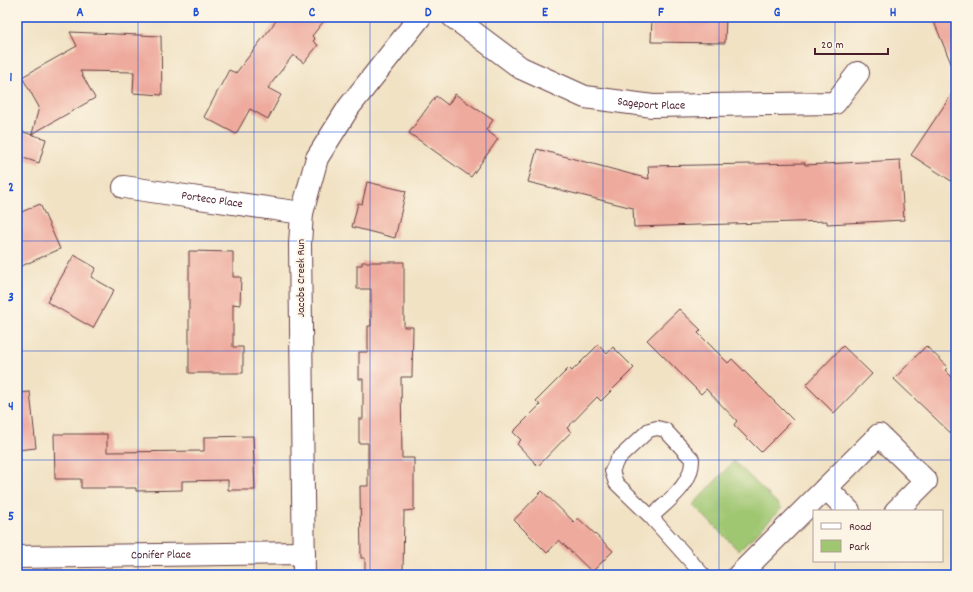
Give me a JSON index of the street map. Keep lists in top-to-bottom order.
{
  "streets": {
    "street": [
      "Sageport Place",
      "Porteco Place",
      "Jacobs Creek Run",
      "Conifer Place"
    ]
  },
  "crossings": [
    ["Porteco Place", "Jacobs Creek Run"],
    ["Jacobs Creek Run", "Conifer Place"]
  ],
  "legend": ["Road", "Park"],
  "scale_bar": "20 m",
  "grid": {
    "columns": [
      "A",
      "B",
      "C",
      "D",
      "E",
      "F",
      "G",
      "H"
    ],
    "rows": [
      "1",
      "2",
      "3",
      "4",
      "5"
    ]
  }
}
